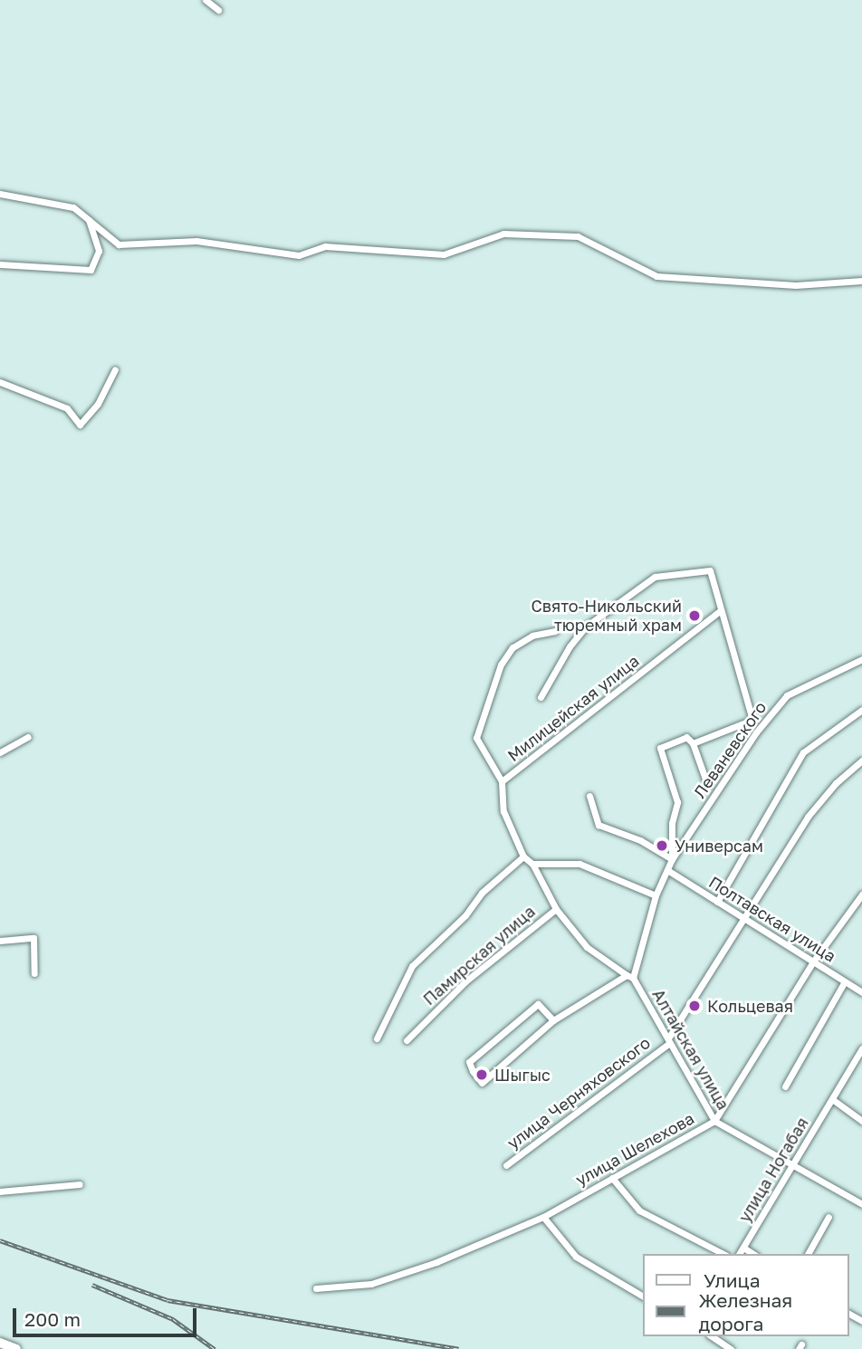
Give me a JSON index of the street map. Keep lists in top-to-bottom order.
{
  "streets": {
    "street": [
      "Милицейская улица",
      "Леваневского",
      "Полтавская улица",
      "Памирская улица",
      "Алтайская улица",
      "улица Черняховского",
      "улица Шелехова",
      "улица Ногабая"
    ]
  },
  "crossings": [
    ["Милицейская улица", "Леваневского"],
    ["Милицейская улица", "Памирская улица"],
    ["Леваневского", "Полтавская улица"],
    ["Леваневского", "Памирская улица"],
    ["Леваневского", "Алтайская улица"],
    ["Полтавская улица", "улица Черняховского"],
    ["Полтавская улица", "улица Шелехова"],
    ["Памирская улица", "Алтайская улица"],
    ["Алтайская улица", "улица Черняховского"],
    ["Алтайская улица", "улица Шелехова"],
    ["Алтайская улица", "улица Ногабая"]
  ],
  "places": [
    "Свято-Никольский тюремный храм",
    "Универсам",
    "Кольцевая",
    "Шыгыс"
  ],
  "legend": ["Улица", "Железная дорога"],
  "scale_bar": "200 m"
}
